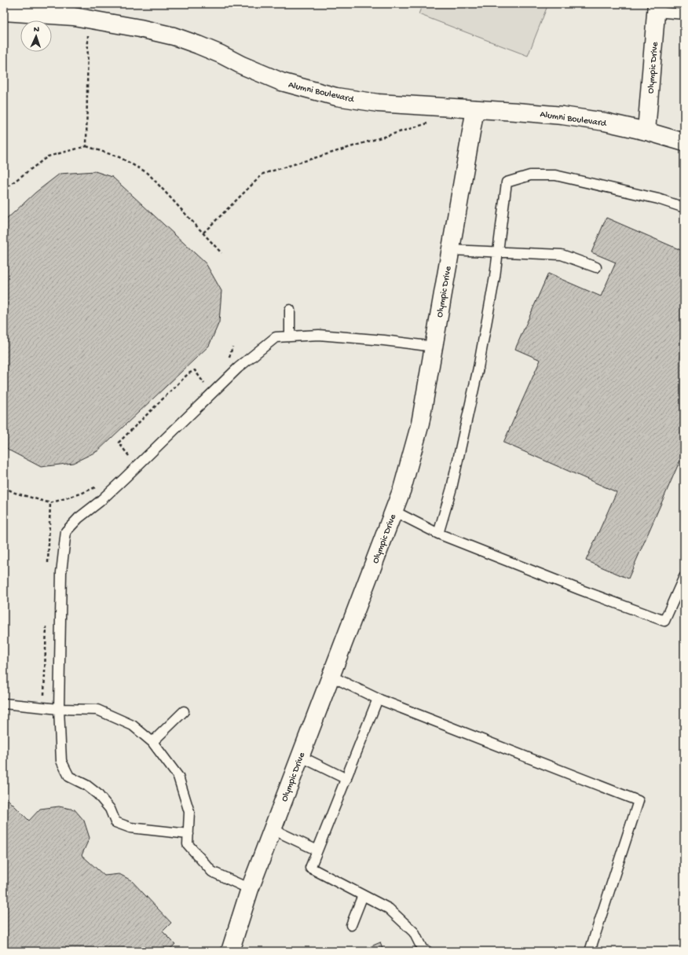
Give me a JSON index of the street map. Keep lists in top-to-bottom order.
{
  "streets": {
    "street": ["Olympic Drive", "Alumni Boulevard"]
  },
  "crossings": [
    ["Olympic Drive", "Alumni Boulevard"]
  ],
  "north": "top"
}
